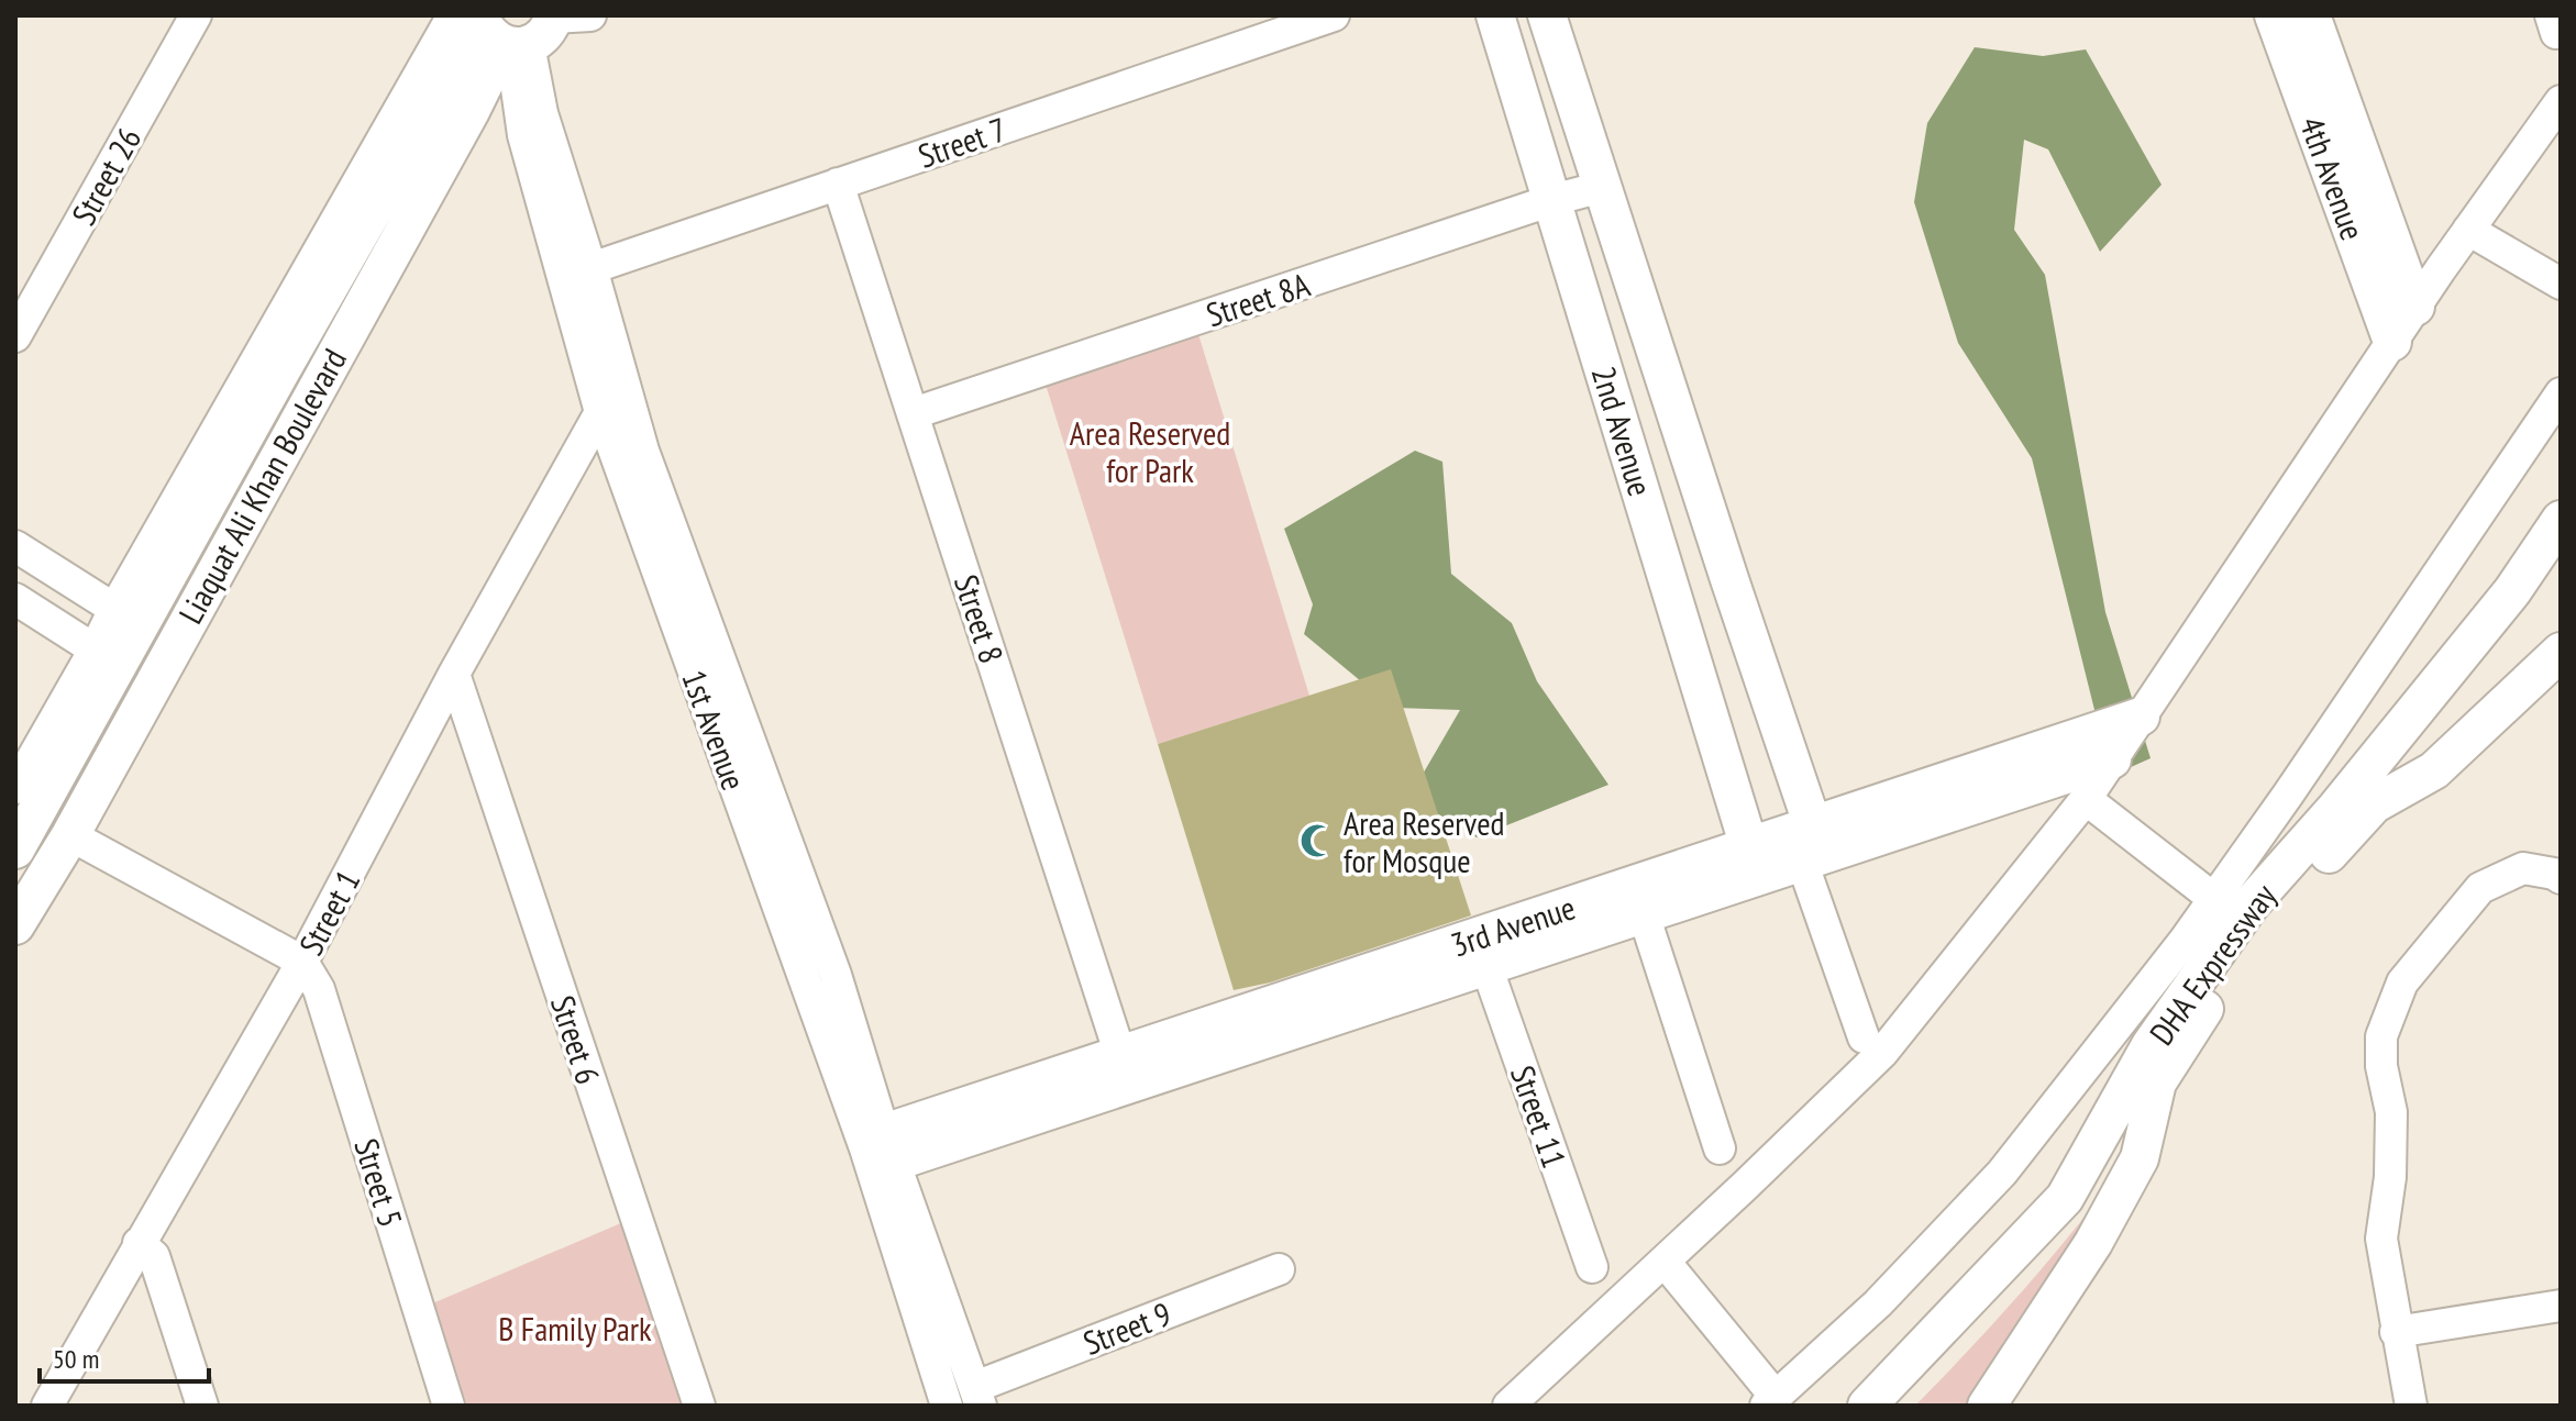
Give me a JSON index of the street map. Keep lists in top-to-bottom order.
{
  "streets": {
    "main road": [
      "4th Avenue",
      "2nd Avenue",
      "Liaquat Ali Khan Boulevard",
      "3rd Avenue",
      "DHA Expressway"
    ],
    "street": [
      "Street 7",
      "Street 26",
      "Street 8A",
      "Street 8",
      "1st Avenue",
      "Street 1",
      "Street 6",
      "Street 11",
      "Street 5",
      "Street 9"
    ]
  },
  "crossings": [
    ["Street 7", "Street 8"],
    ["Street 8A", "2nd Avenue"],
    ["Street 8A", "Street 8"],
    ["2nd Avenue", "3rd Avenue"],
    ["Liaquat Ali Khan Boulevard", "1st Avenue"],
    ["Street 8", "3rd Avenue"],
    ["1st Avenue", "Street 1"],
    ["Street 1", "Street 6"],
    ["Street 1", "Street 5"],
    ["3rd Avenue", "Street 11"]
  ],
  "parks": ["Area Reserved for Park", "B Family Park"],
  "places": {
    "mosque": ["Area Reserved for Mosque"]
  },
  "scale_bar": "50 m"
}
